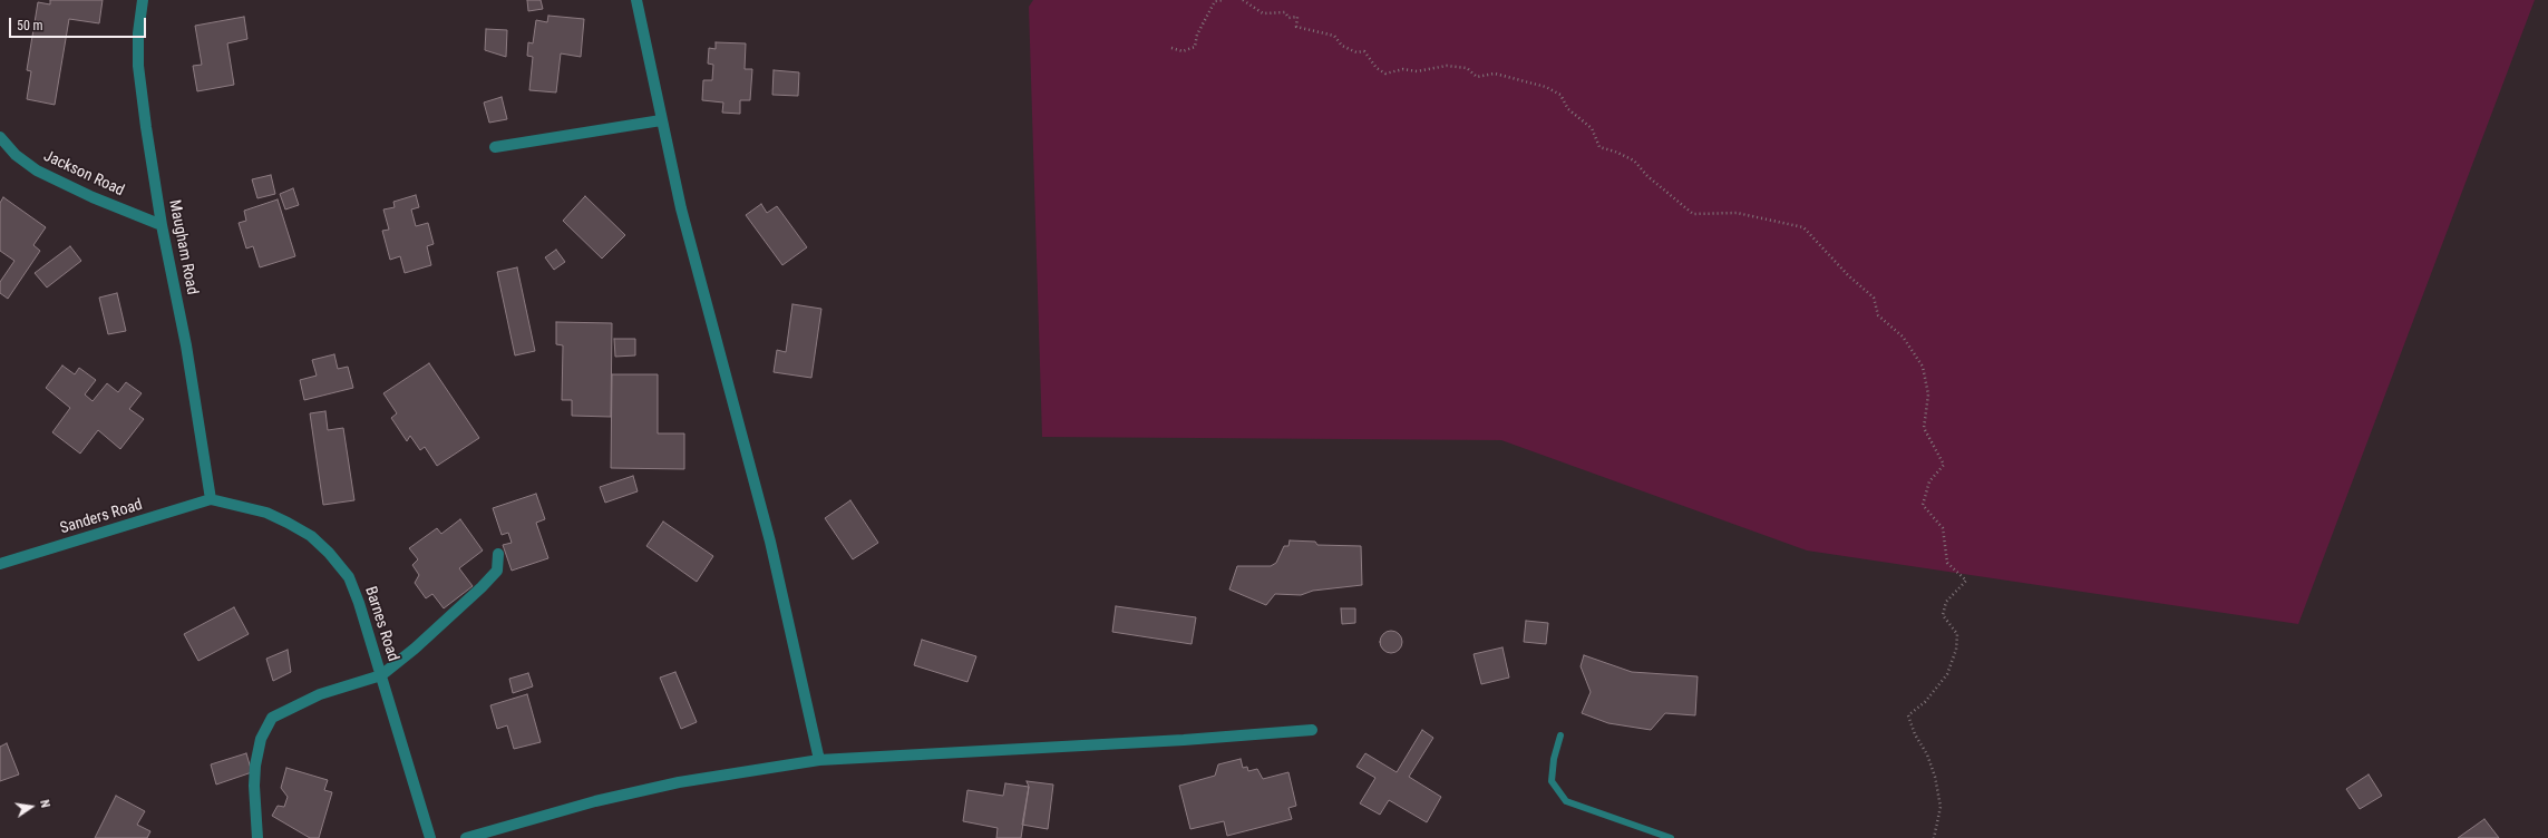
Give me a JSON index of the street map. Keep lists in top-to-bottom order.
{
  "streets": {
    "street": [
      "Jackson Road",
      "Maugham Road",
      "Sanders Road",
      "Barnes Road"
    ]
  },
  "crossings": [
    ["Jackson Road", "Maugham Road"],
    ["Maugham Road", "Sanders Road"],
    ["Maugham Road", "Barnes Road"],
    ["Sanders Road", "Barnes Road"]
  ],
  "scale_bar": "50 m",
  "north": "right"
}
